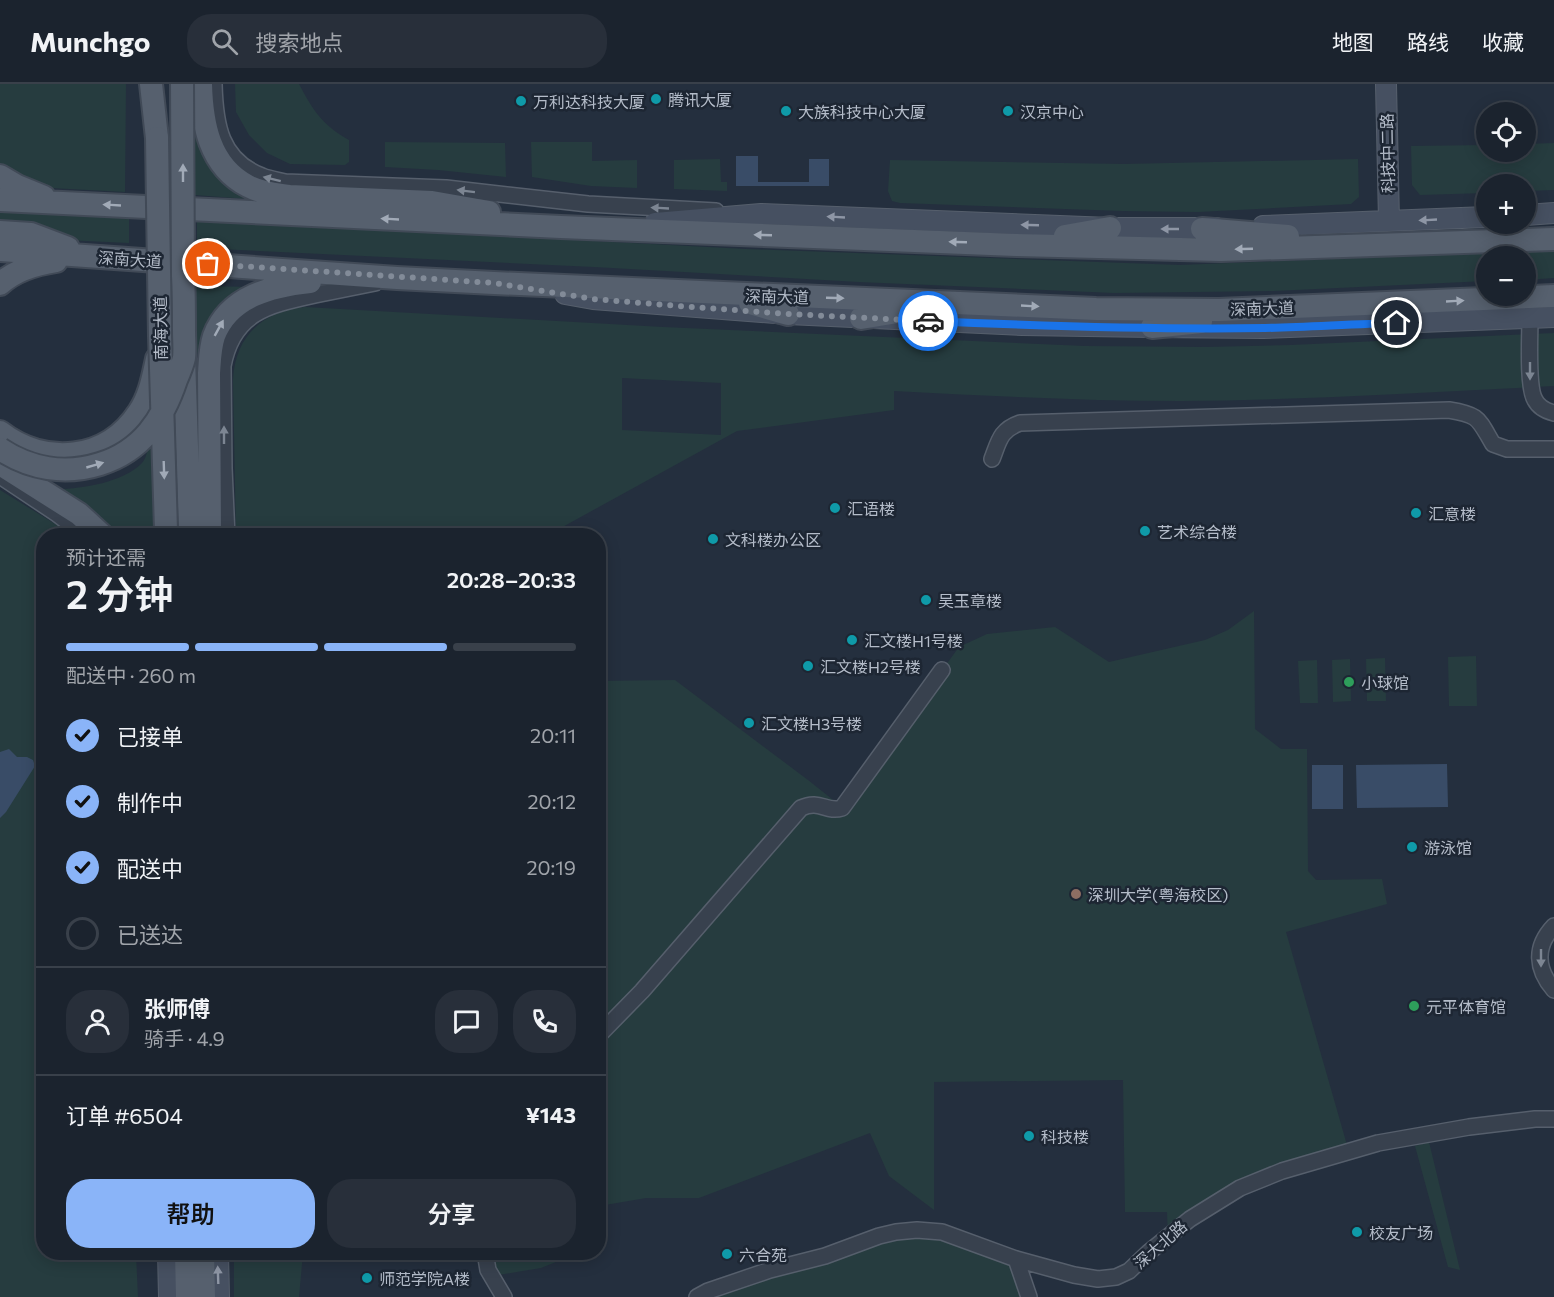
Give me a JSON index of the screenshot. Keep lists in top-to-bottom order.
{
  "streets": {
    "main road": ["科技中二路", "深南大道", "南海大道"],
    "street": ["深大北路"]
  },
  "places": [
    "腾讯大厦",
    "万利达科技大厦",
    "大族科技中心大厦",
    "汉京中心",
    "汇语楼",
    "汇意楼",
    "艺术综合楼",
    "文科楼办公区",
    "吴玉章楼",
    "汇文楼H1号楼",
    "汇文楼H2号楼",
    "小球馆",
    "汇文楼H3号楼",
    "游泳馆",
    "深圳大学(粤海校区)",
    "元平体育馆",
    "科技楼",
    "校友广场",
    "六合苑",
    "师范学院A楼"
  ],
  "page": {
    "header": "Munchgo",
    "search": "搜索地点",
    "nav": ["地图", "路线", "收藏"],
    "map_buttons": ["+", "−"],
    "heading": ["2 分钟", "预计还需", "20:28–20:33"],
    "panel": [
      "张师傅",
      "骑手 · 4.9",
      "订单 #6504",
      "¥143"
    ],
    "bar": "配送中 · 260 m",
    "list": [
      ["已接单", "20:11"],
      ["制作中", "20:12"],
      ["配送中", "20:19"],
      "已送达"
    ],
    "buttons": ["帮助", "分享"]
  }
}
